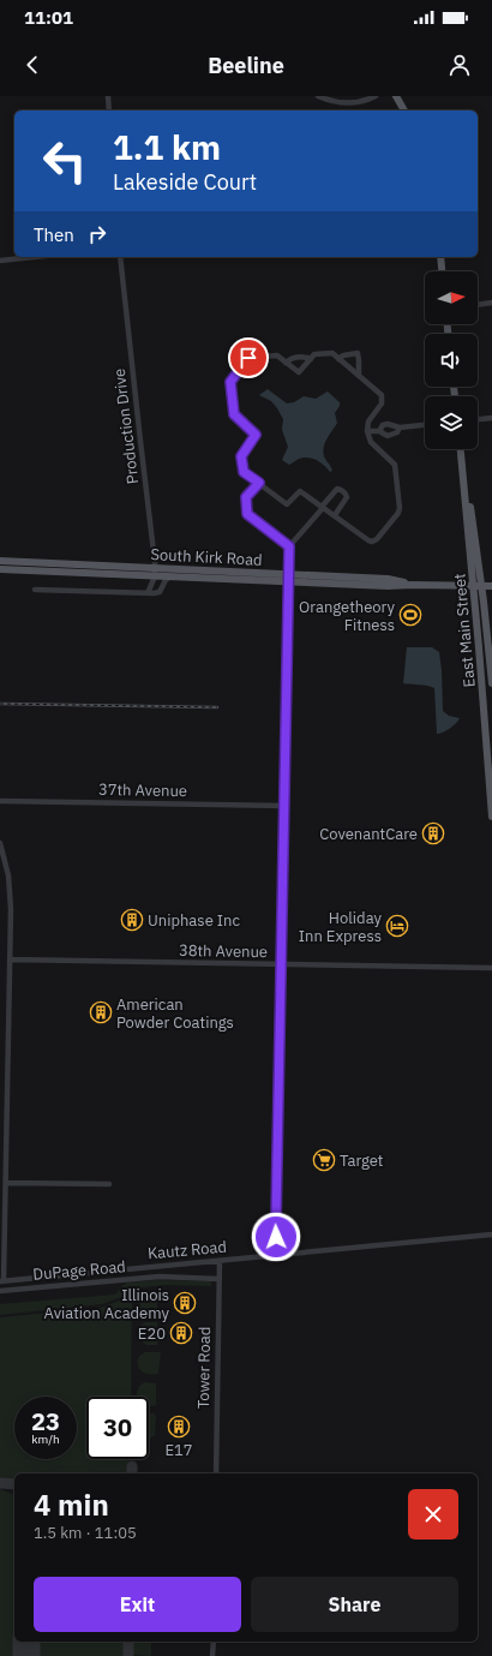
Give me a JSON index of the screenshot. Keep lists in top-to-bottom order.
{
  "streets": {
    "main road": ["South Kirk Road", "East Main Street"],
    "street": [
      "Production Drive",
      "37th Avenue",
      "38th Avenue",
      "Kautz Road",
      "DuPage Road",
      "Tower Road"
    ]
  },
  "crossings": [
    ["Production Drive", "South Kirk Road"],
    ["South Kirk Road", "East Main Street"],
    ["Kautz Road", "Tower Road"],
    ["DuPage Road", "Tower Road"]
  ],
  "places": {
    "sports": ["Orangetheory Fitness"],
    "building": [
      "CovenantCare",
      "Uniphase Inc",
      "American Powder Coatings",
      "Illinois Aviation Academy",
      "E20",
      "E17"
    ],
    "hotel": ["Holiday Inn Express"],
    "supermarket": ["Target"]
  },
  "north": "right",
  "page": {
    "status": "11:01",
    "header": "Beeline",
    "turn": ["1.1 km", "Lakeside Court"],
    "then": "Then",
    "speed": "23 km/h",
    "limit": "30",
    "heading": ["4 min", "1.5 km · 11:05"],
    "buttons": ["Exit", "Share"]
  }
}
